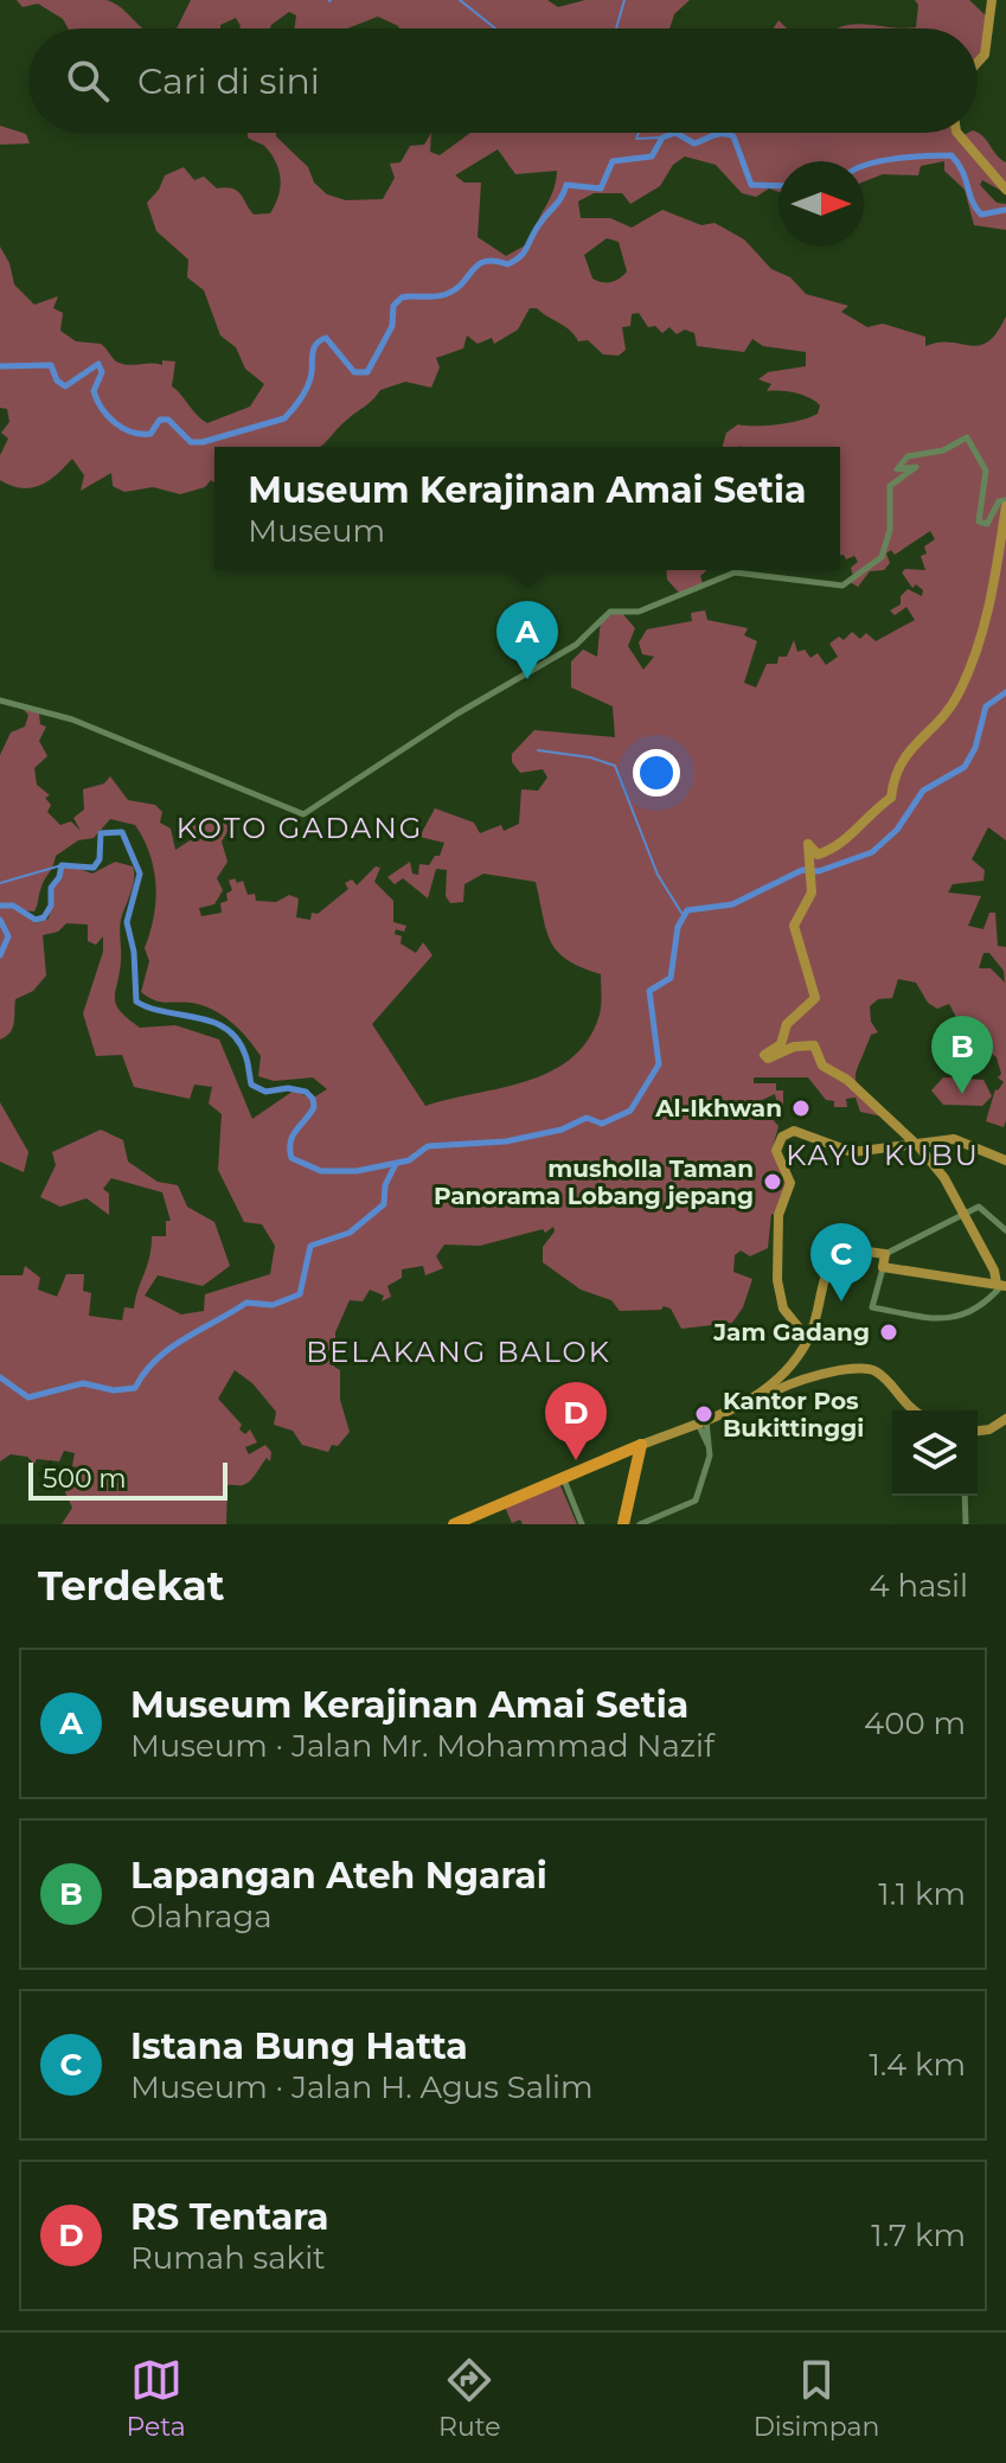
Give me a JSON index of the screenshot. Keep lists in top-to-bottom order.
{
  "districts": ["KOTO GADANG", "KAYU KUBU", "BELAKANG BALOK"],
  "places": [
    "Al-Ikhwan",
    "musholla Taman Panorama Lobang jepang",
    "Jam Gadang",
    "Kantor Pos Bukittinggi"
  ],
  "scale_bar": "500 m",
  "north": "right",
  "page": {
    "search": "Cari di sini",
    "popup": ["Museum Kerajinan Amai Setia", "Museum"],
    "pins": [
      "A",
      "B",
      "C",
      "D"
    ],
    "scale": "500 m",
    "heading": ["Terdekat", "4 hasil"],
    "list": [
      {
        "mark": "A",
        "name": "Museum Kerajinan Amai Setia",
        "note": "Museum · Jalan Mr. Mohammad Nazif",
        "value": "400 m"
      },
      {
        "mark": "B",
        "name": "Lapangan Ateh Ngarai",
        "note": "Olahraga",
        "value": "1.1 km"
      },
      {
        "mark": "C",
        "name": "Istana Bung Hatta",
        "note": "Museum · Jalan H. Agus Salim",
        "value": "1.4 km"
      },
      {
        "mark": "D",
        "name": "RS Tentara",
        "note": "Rumah sakit",
        "value": "1.7 km"
      }
    ],
    "nav": ["Peta", "Rute", "Disimpan"]
  }
}
